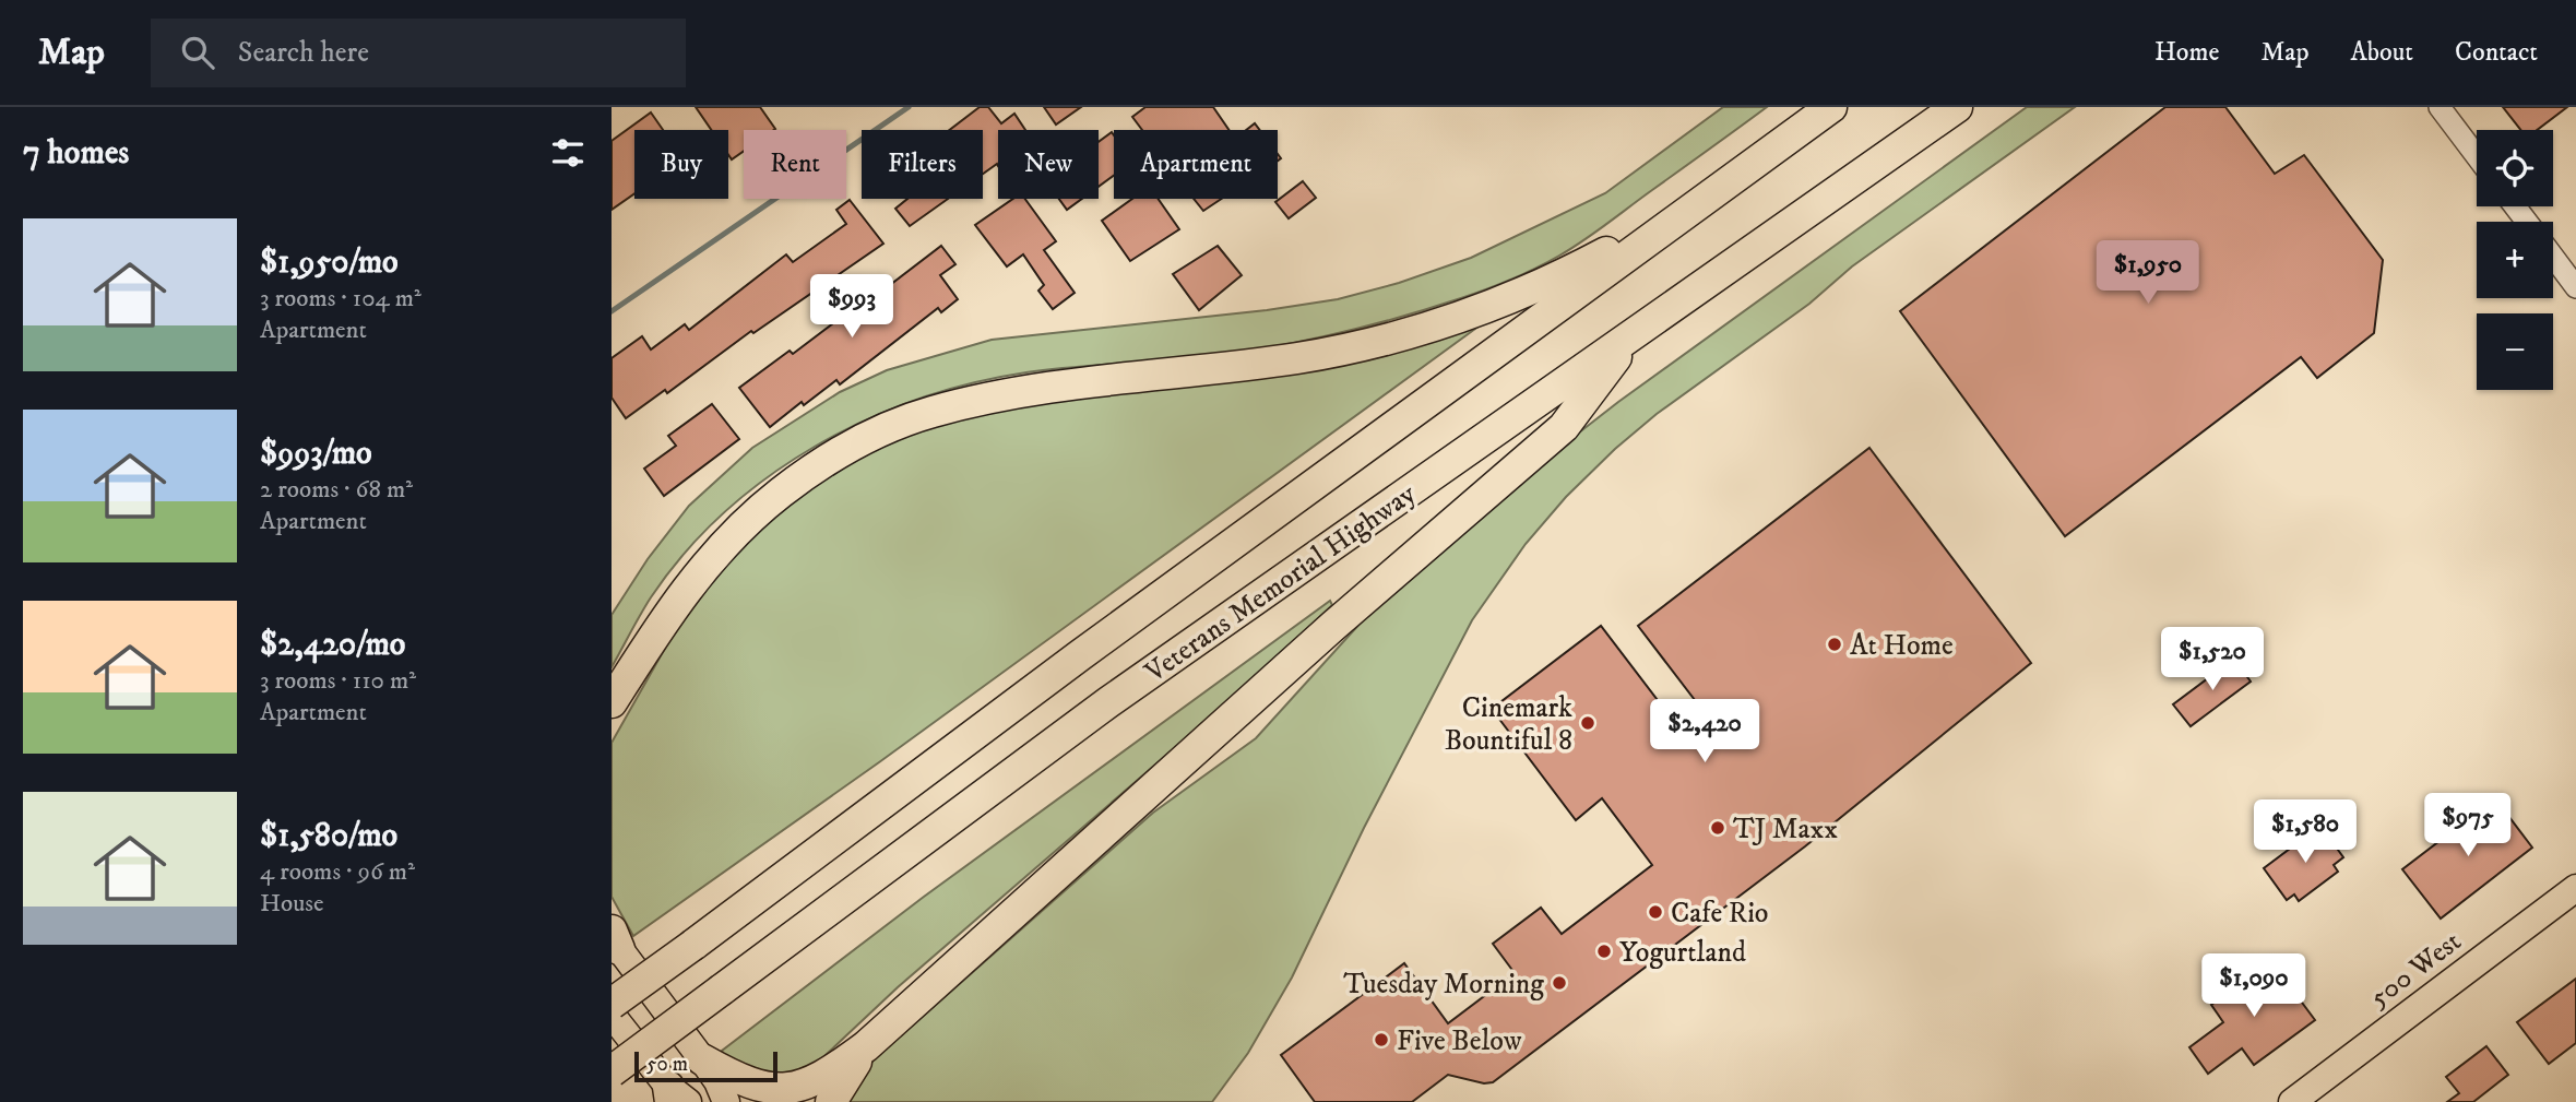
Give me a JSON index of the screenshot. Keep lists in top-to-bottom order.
{
  "streets": {
    "highway": ["Veterans Memorial Highway"],
    "main road": ["500 West"]
  },
  "places": [
    "At Home",
    "Cinemark Bountiful 8",
    "TJ Maxx",
    "Cafe Rio",
    "Yogurtland",
    "Tuesday Morning",
    "Five Below"
  ],
  "scale_bar": "50 m",
  "page": {
    "header": "Map",
    "search": "Search here",
    "nav": [
      "Home",
      "Map",
      "About",
      "Contact"
    ],
    "heading": "7 homes",
    "map_buttons": ["+", "−"],
    "chip": [
      "Buy",
      "Rent",
      "Filters",
      "New",
      "Apartment"
    ],
    "list": [
      {
        "name": "$1,950/mo",
        "note": "3 rooms · 104 m² · Apartment"
      },
      {
        "name": "$993/mo",
        "note": "2 rooms · 68 m² · Apartment"
      },
      {
        "name": "$2,420/mo",
        "note": "3 rooms · 110 m² · Apartment"
      },
      {
        "name": "$1,580/mo",
        "note": "4 rooms · 96 m² · House"
      }
    ],
    "price": [
      "$1,950",
      "$993",
      "$1,520",
      "$2,420",
      "$975",
      "$1,580",
      "$1,090"
    ],
    "scale": "50 m"
  }
}
